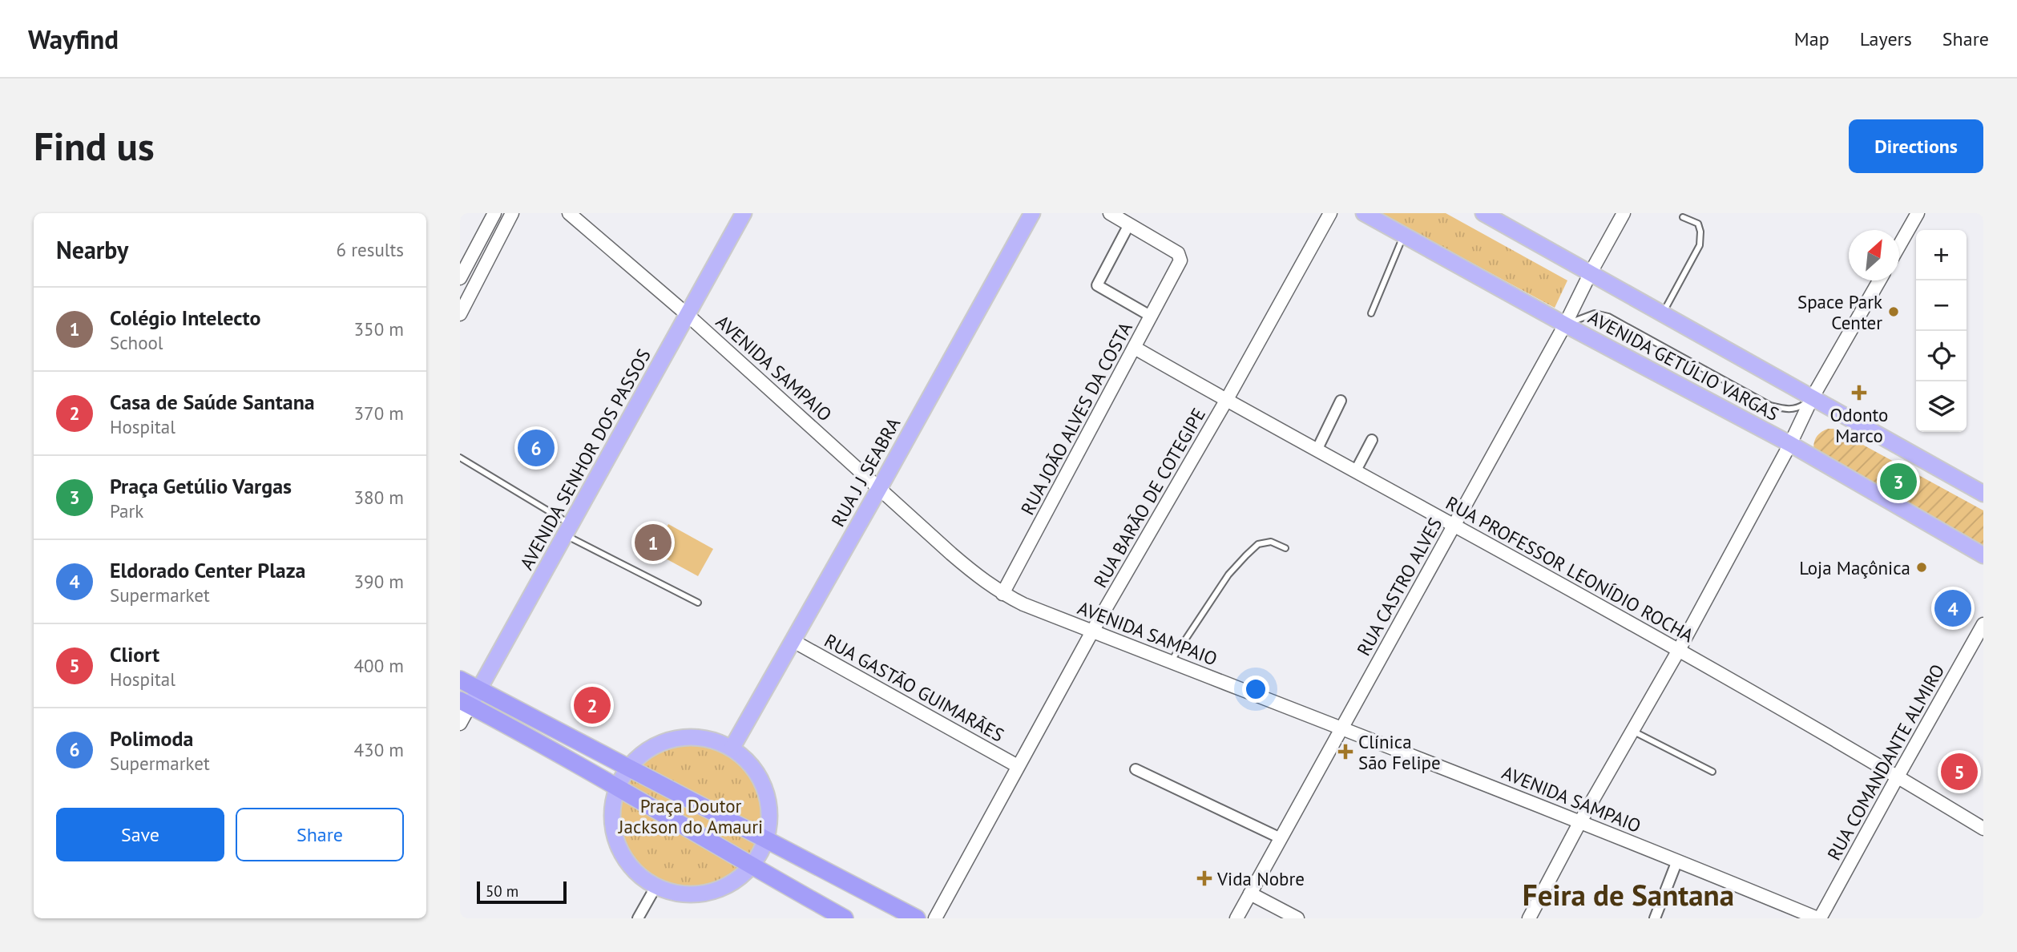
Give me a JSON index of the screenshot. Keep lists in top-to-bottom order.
{
  "streets": {
    "main road": ["AVENIDA GETÚLIO VARGAS", "AVENIDA SENHOR DOS PASSOS", "RUA J J SEABRA"],
    "street": [
      "AVENIDA SAMPAIO",
      "RUA JOÃO ALVES DA COSTA",
      "RUA BARÃO DE COTEGIPE",
      "RUA PROFESSOR LEONÍDIO ROCHA",
      "RUA CASTRO ALVES",
      "RUA GASTÃO GUIMARÃES",
      "RUA COMANDANTE ALMIRO"
    ]
  },
  "crossings": [
    ["AVENIDA GETÚLIO VARGAS", "RUA CASTRO ALVES"],
    ["AVENIDA SAMPAIO", "RUA JOÃO ALVES DA COSTA"],
    ["AVENIDA SAMPAIO", "AVENIDA SENHOR DOS PASSOS"],
    ["AVENIDA SAMPAIO", "RUA J J SEABRA"],
    ["AVENIDA SAMPAIO", "RUA BARÃO DE COTEGIPE"],
    ["AVENIDA SAMPAIO", "RUA CASTRO ALVES"],
    ["AVENIDA SAMPAIO", "RUA COMANDANTE ALMIRO"],
    ["RUA JOÃO ALVES DA COSTA", "RUA PROFESSOR LEONÍDIO ROCHA"],
    ["RUA J J SEABRA", "RUA GASTÃO GUIMARÃES"],
    ["RUA BARÃO DE COTEGIPE", "RUA PROFESSOR LEONÍDIO ROCHA"],
    ["RUA BARÃO DE COTEGIPE", "RUA GASTÃO GUIMARÃES"],
    ["RUA PROFESSOR LEONÍDIO ROCHA", "RUA CASTRO ALVES"],
    ["RUA PROFESSOR LEONÍDIO ROCHA", "RUA COMANDANTE ALMIRO"]
  ],
  "districts": ["Feira de Santana"],
  "parks": ["Praça Doutor Jackson do Amauri"],
  "places": {
    "other": ["Space Park Center", "Loja Maçônica"],
    "health": ["Odonto Marco", "Clínica São Felipe", "Vida Nobre"]
  },
  "scale_bar": "50 m",
  "north": "top right",
  "page": {
    "header": "Wayfind",
    "nav": ["Map", "Layers", "Share"],
    "buttons": [
      "Directions",
      ["Save", "Share"]
    ],
    "title": "Find us",
    "heading": ["Nearby", "6 results"],
    "map_buttons": ["+", "−"],
    "list": [
      {
        "mark": "1",
        "name": "Colégio Intelecto",
        "note": "School",
        "value": "350 m"
      },
      {
        "mark": "2",
        "name": "Casa de Saúde Santana",
        "note": "Hospital",
        "value": "370 m"
      },
      {
        "mark": "3",
        "name": "Praça Getúlio Vargas",
        "note": "Park",
        "value": "380 m"
      },
      {
        "mark": "4",
        "name": "Eldorado Center Plaza",
        "note": "Supermarket",
        "value": "390 m"
      },
      {
        "mark": "5",
        "name": "Cliort",
        "note": "Hospital",
        "value": "400 m"
      },
      {
        "mark": "6",
        "name": "Polimoda",
        "note": "Supermarket",
        "value": "430 m"
      }
    ],
    "pins": [
      "6",
      "3",
      "1",
      "4",
      "2",
      "5"
    ],
    "scale": "50 m"
  }
}
